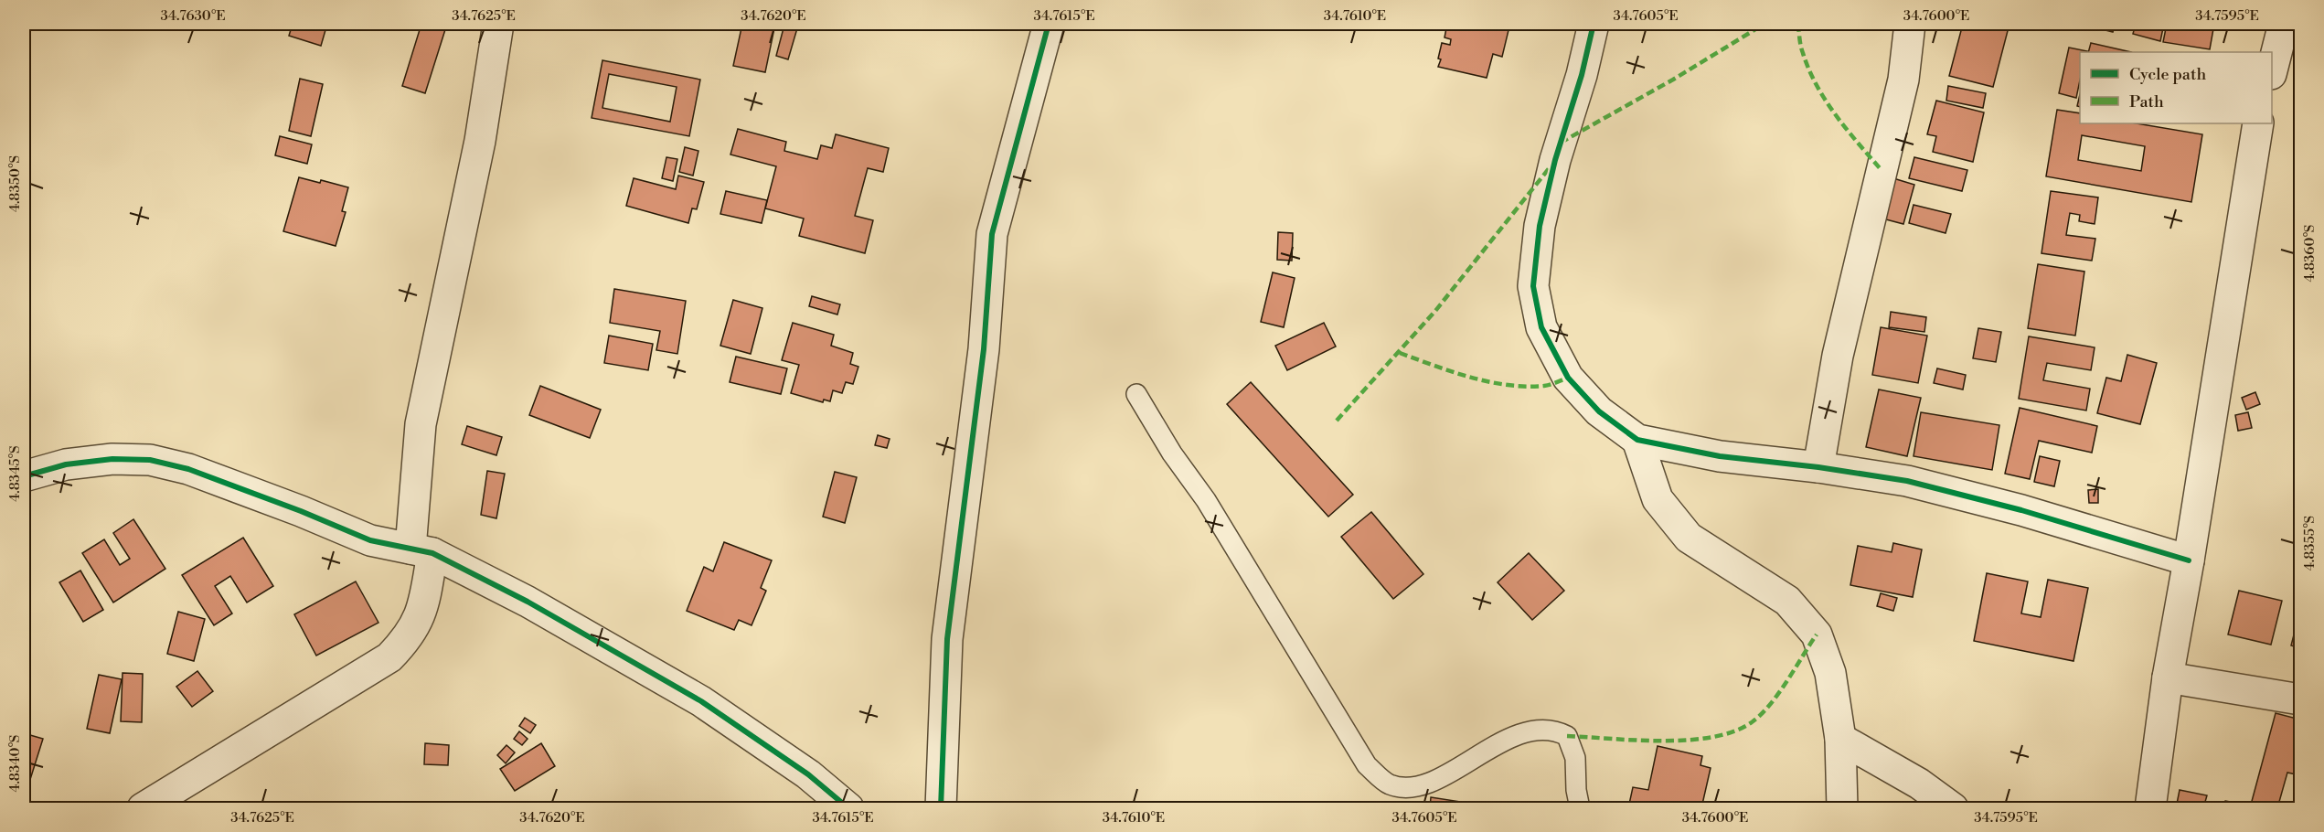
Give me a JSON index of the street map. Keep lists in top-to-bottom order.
{
  "legend": ["Cycle path", "Path"],
  "coordinates": [
    "34.7630°E",
    "34.7625°E",
    "34.7620°E",
    "34.7615°E",
    "34.7610°E",
    "34.7605°E",
    "34.7600°E",
    "34.7595°E",
    "4.8350°S",
    "4.8360°S",
    "4.8345°S",
    "4.8355°S",
    "4.8340°S"
  ]
}
